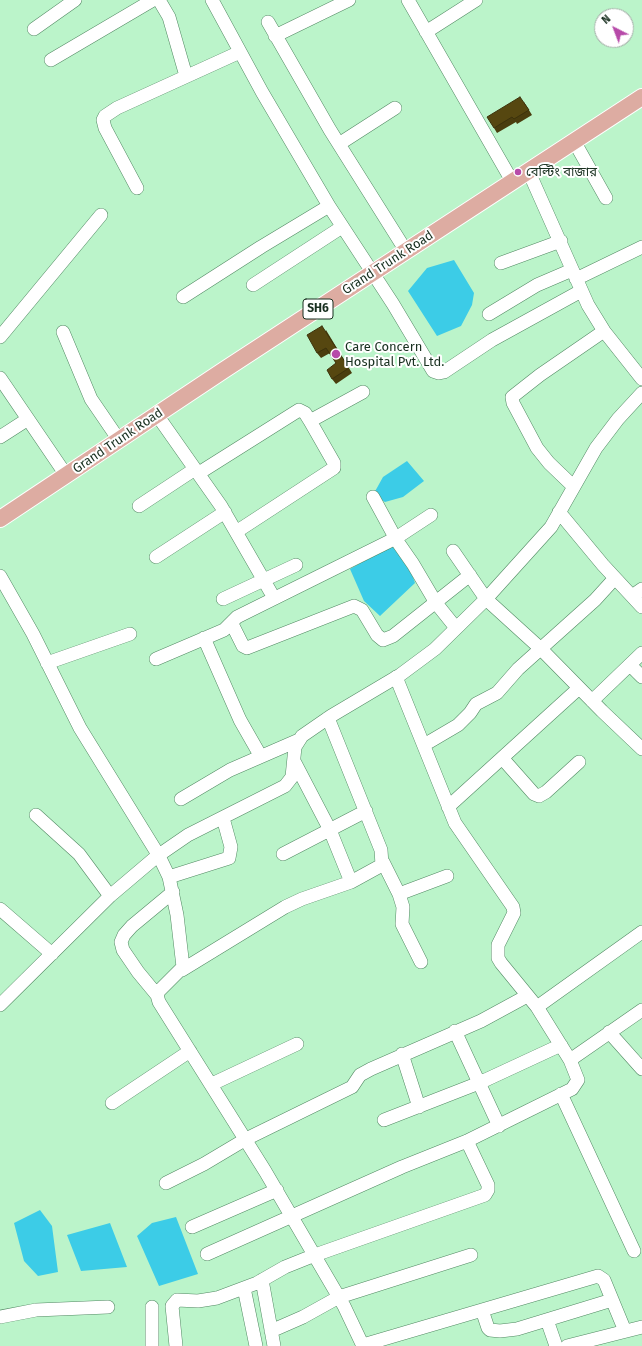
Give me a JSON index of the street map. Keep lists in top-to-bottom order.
{
  "streets": {
    "main road": ["Grand Trunk Road", "SH6"]
  },
  "places": ["বেল্টিং বাজার", "Care Concern Hospital Pvt. Ltd."],
  "north": "top left"
}
